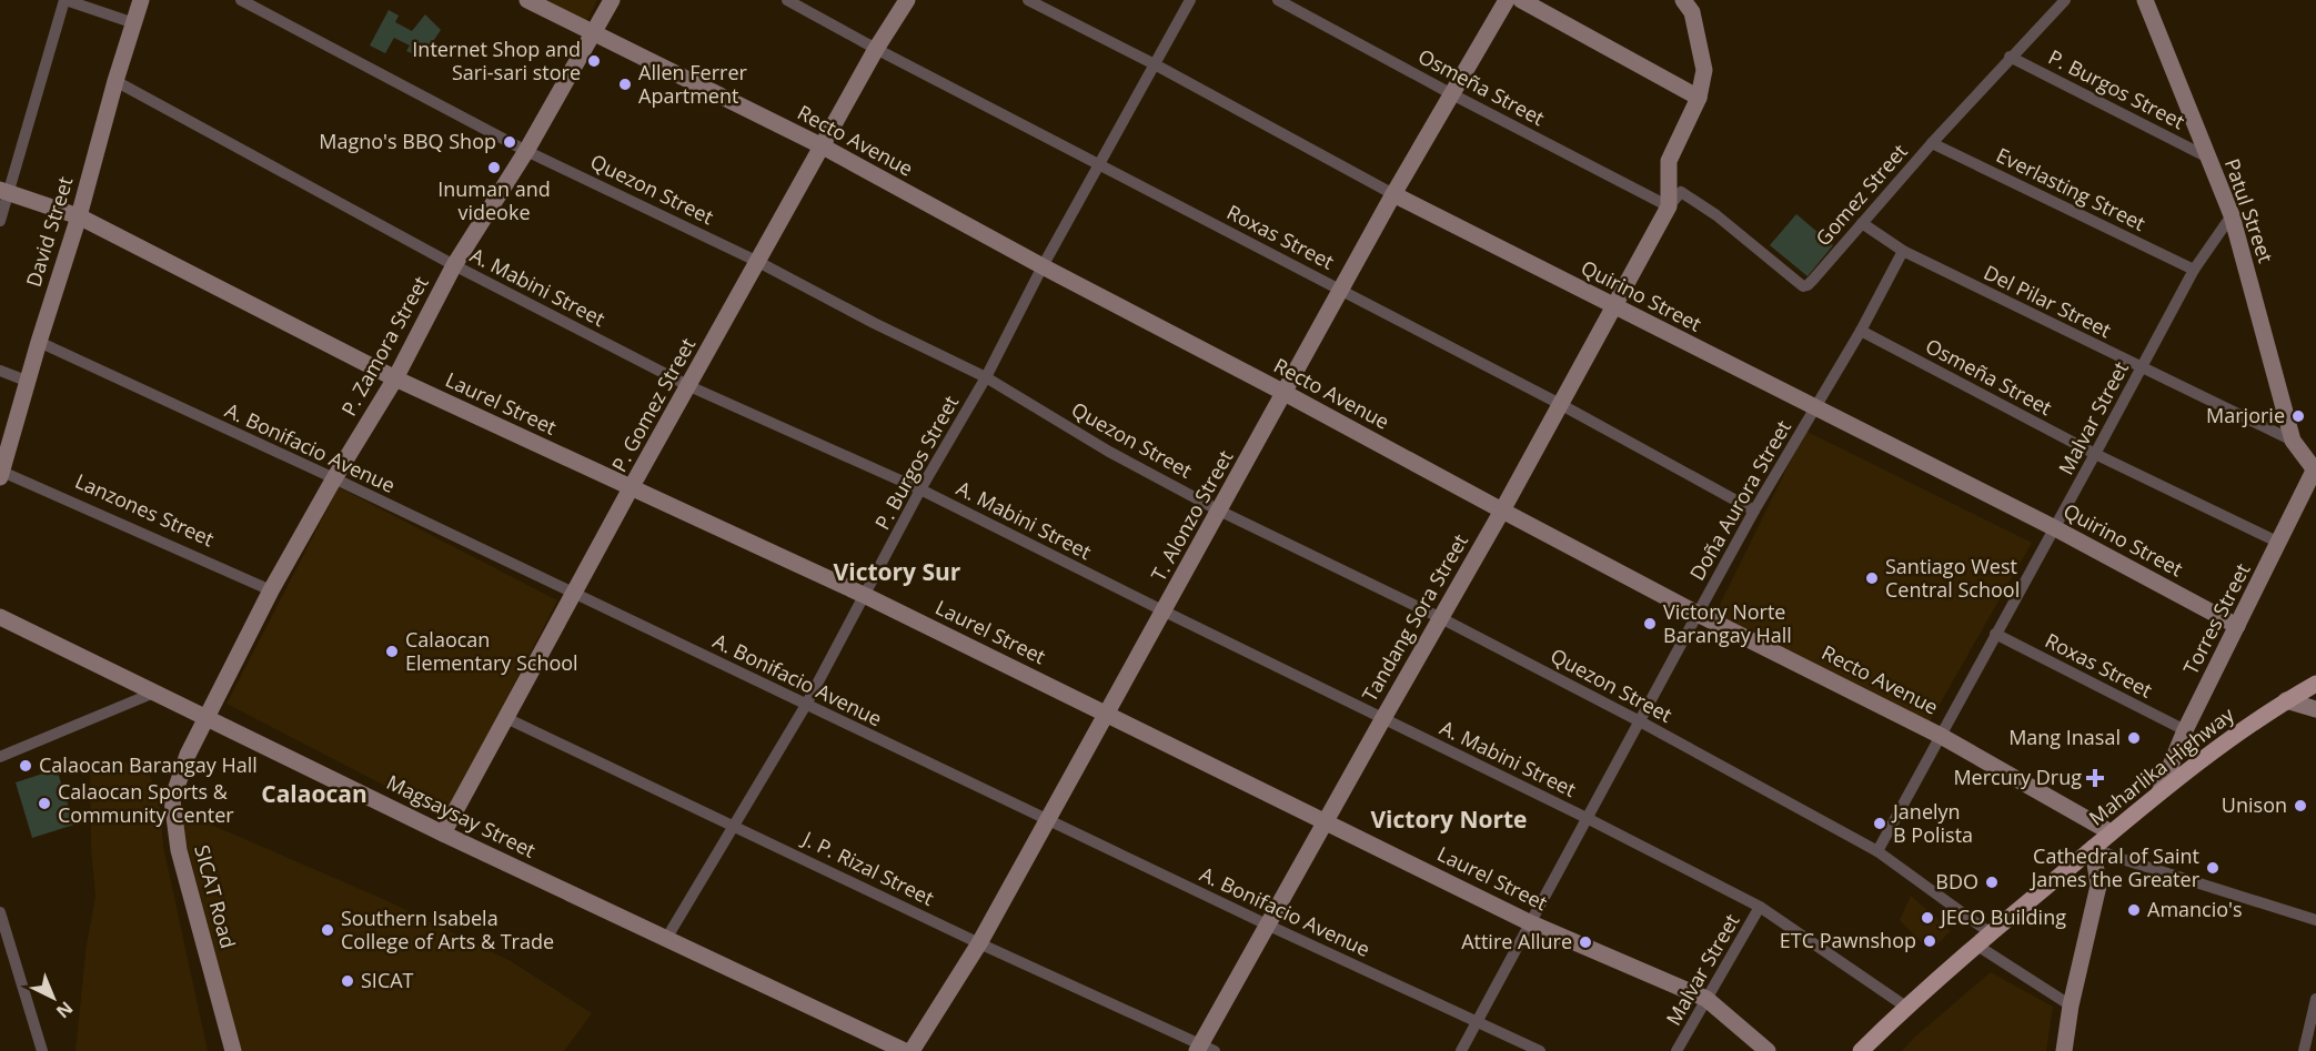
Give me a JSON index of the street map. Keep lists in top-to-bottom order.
{
  "streets": {
    "main road": ["Maharlika Highway"],
    "street": [
      "Osmeña Street",
      "P. Burgos Street",
      "Recto Avenue",
      "Quezon Street",
      "Everlasting Street",
      "Gomez Street",
      "Patul Street",
      "David Street",
      "Roxas Street",
      "A. Mabini Street",
      "Quirino Street",
      "Del Pilar Street",
      "P. Zamora Street",
      "Laurel Street",
      "P. Gomez Street",
      "Malvar Street",
      "A. Bonifacio Avenue",
      "Doña Aurora Street",
      "Lanzones Street",
      "T. Alonzo Street",
      "Tandang Sora Street",
      "Torres Street",
      "Magsaysay Street",
      "J. P. Rizal Street",
      "SICAT Road"
    ]
  },
  "crossings": [
    ["Osmeña Street", "Gomez Street"],
    ["Osmeña Street", "Malvar Street"],
    ["Osmeña Street", "Doña Aurora Street"],
    ["Osmeña Street", "T. Alonzo Street"],
    ["Osmeña Street", "Tandang Sora Street"],
    ["Osmeña Street", "Torres Street"],
    ["P. Burgos Street", "Recto Avenue"],
    ["P. Burgos Street", "Quezon Street"],
    ["P. Burgos Street", "Gomez Street"],
    ["P. Burgos Street", "Patul Street"],
    ["P. Burgos Street", "Roxas Street"],
    ["P. Burgos Street", "A. Mabini Street"],
    ["P. Burgos Street", "Quirino Street"],
    ["P. Burgos Street", "Laurel Street"],
    ["P. Burgos Street", "A. Bonifacio Avenue"],
    ["P. Burgos Street", "Magsaysay Street"],
    ["P. Burgos Street", "J. P. Rizal Street"],
    ["Recto Avenue", "P. Zamora Street"],
    ["Recto Avenue", "P. Gomez Street"],
    ["Recto Avenue", "Malvar Street"],
    ["Recto Avenue", "Doña Aurora Street"],
    ["Recto Avenue", "T. Alonzo Street"],
    ["Recto Avenue", "Tandang Sora Street"],
    ["Recto Avenue", "Maharlika Highway"],
    ["Quezon Street", "P. Zamora Street"],
    ["Quezon Street", "P. Gomez Street"],
    ["Quezon Street", "Malvar Street"],
    ["Quezon Street", "Doña Aurora Street"],
    ["Quezon Street", "T. Alonzo Street"],
    ["Quezon Street", "Tandang Sora Street"],
    ["Quezon Street", "Maharlika Highway"],
    ["Everlasting Street", "Gomez Street"],
    ["Everlasting Street", "Malvar Street"],
    ["Gomez Street", "Del Pilar Street"],
    ["Gomez Street", "Tandang Sora Street"],
    ["Patul Street", "Del Pilar Street"],
    ["Patul Street", "Malvar Street"],
    ["Patul Street", "Torres Street"],
    ["David Street", "A. Mabini Street"],
    ["David Street", "Laurel Street"],
    ["David Street", "A. Bonifacio Avenue"],
    ["David Street", "Lanzones Street"],
    ["Roxas Street", "P. Gomez Street"],
    ["Roxas Street", "Malvar Street"],
    ["Roxas Street", "Doña Aurora Street"],
    ["Roxas Street", "T. Alonzo Street"],
    ["Roxas Street", "Tandang Sora Street"],
    ["Roxas Street", "Torres Street"],
    ["A. Mabini Street", "P. Zamora Street"],
    ["A. Mabini Street", "P. Gomez Street"],
    ["A. Mabini Street", "Malvar Street"],
    ["A. Mabini Street", "Doña Aurora Street"],
    ["A. Mabini Street", "T. Alonzo Street"],
    ["A. Mabini Street", "Tandang Sora Street"],
    ["A. Mabini Street", "Maharlika Highway"],
    ["Quirino Street", "Malvar Street"],
    ["Quirino Street", "Doña Aurora Street"],
    ["Quirino Street", "T. Alonzo Street"],
    ["Quirino Street", "Tandang Sora Street"],
    ["Quirino Street", "Torres Street"],
    ["Del Pilar Street", "Malvar Street"],
    ["Del Pilar Street", "Doña Aurora Street"],
    ["P. Zamora Street", "Laurel Street"],
    ["P. Zamora Street", "A. Bonifacio Avenue"],
    ["P. Zamora Street", "Lanzones Street"],
    ["P. Zamora Street", "Magsaysay Street"],
    ["P. Zamora Street", "SICAT Road"],
    ["Laurel Street", "P. Gomez Street"],
    ["Laurel Street", "Malvar Street"],
    ["Laurel Street", "Doña Aurora Street"],
    ["Laurel Street", "T. Alonzo Street"],
    ["Laurel Street", "Tandang Sora Street"],
    ["P. Gomez Street", "A. Bonifacio Avenue"],
    ["P. Gomez Street", "Magsaysay Street"],
    ["P. Gomez Street", "J. P. Rizal Street"],
    ["A. Bonifacio Avenue", "Doña Aurora Street"],
    ["A. Bonifacio Avenue", "T. Alonzo Street"],
    ["A. Bonifacio Avenue", "Tandang Sora Street"],
    ["T. Alonzo Street", "J. P. Rizal Street"],
    ["Tandang Sora Street", "J. P. Rizal Street"],
    ["Torres Street", "Maharlika Highway"],
    ["Magsaysay Street", "SICAT Road"]
  ],
  "districts": ["Victory Sur", "Calaocan", "Victory Norte"],
  "places": {
    "other": [
      "Internet Shop and Sari-sari store",
      "Allen Ferrer Apartment",
      "Magno's BBQ Shop",
      "Inuman and videoke",
      "Marjorie",
      "Santiago West Central School",
      "Victory Norte Barangay Hall",
      "Calaocan Elementary School",
      "Mang Inasal",
      "Calaocan Barangay Hall",
      "Calaocan Sports & Community Center",
      "Unison",
      "Janelyn B Polista",
      "Cathedral of Saint James the Greater",
      "BDO",
      "Amancio's",
      "JECO Building",
      "Southern Isabela College of Arts & Trade",
      "ETC Pawnshop",
      "Attire Allure",
      "SICAT"
    ],
    "health": ["Mercury Drug"]
  },
  "north": "bottom right"
}
